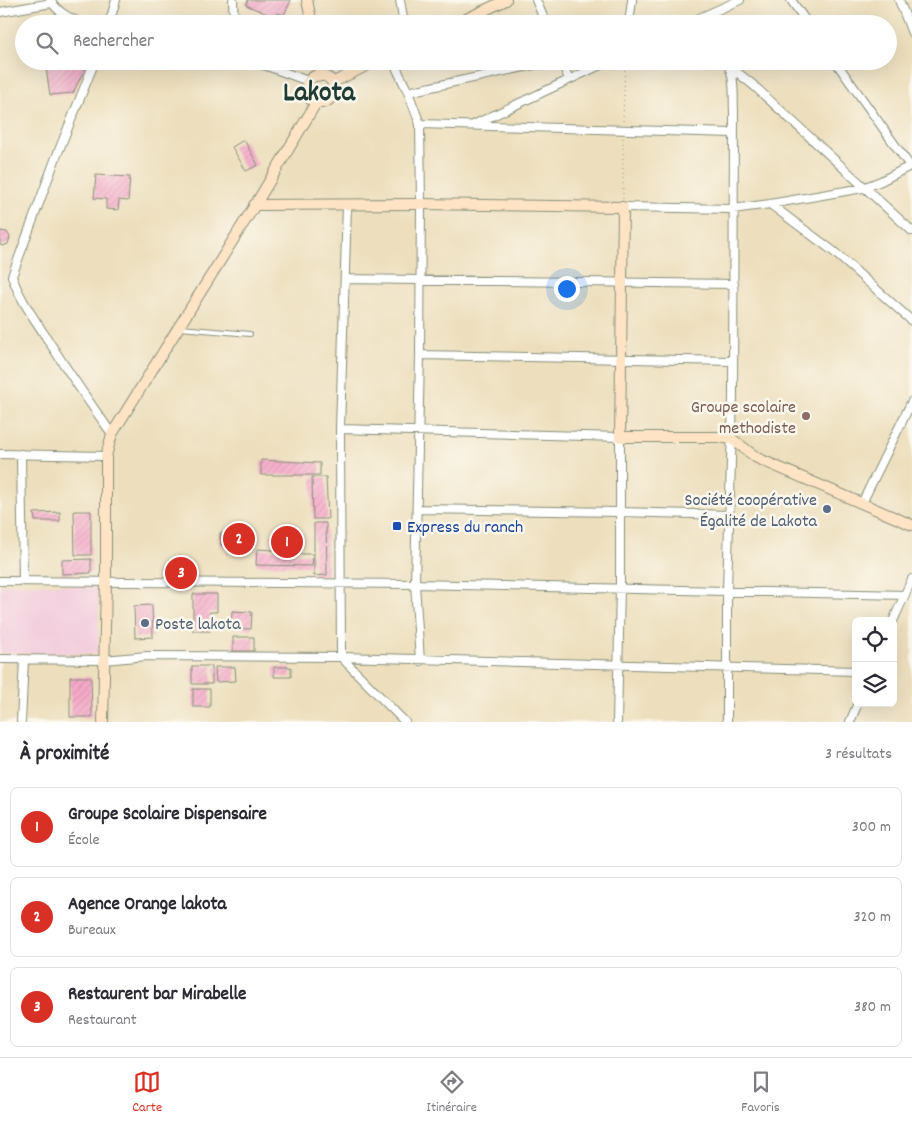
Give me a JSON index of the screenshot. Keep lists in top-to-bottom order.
{
  "districts": ["Lakota"],
  "places": {
    "other": ["Groupe scolaire methodiste", "Société coopérative Égalité de Lakota", "Poste lakota"],
    "transit": ["Express du ranch"]
  },
  "page": {
    "search": "Rechercher",
    "pins": ["2", "1", "3"],
    "heading": ["À proximité", "3 résultats"],
    "list": [
      {
        "mark": "1",
        "name": "Groupe Scolaire Dispensaire",
        "note": "École",
        "value": "300 m"
      },
      {
        "mark": "2",
        "name": "Agence Orange lakota",
        "note": "Bureaux",
        "value": "320 m"
      },
      {
        "mark": "3",
        "name": "Restaurent bar Mirabelle",
        "note": "Restaurant",
        "value": "380 m"
      }
    ],
    "nav": ["Carte", "Itinéraire", "Favoris"]
  }
}
